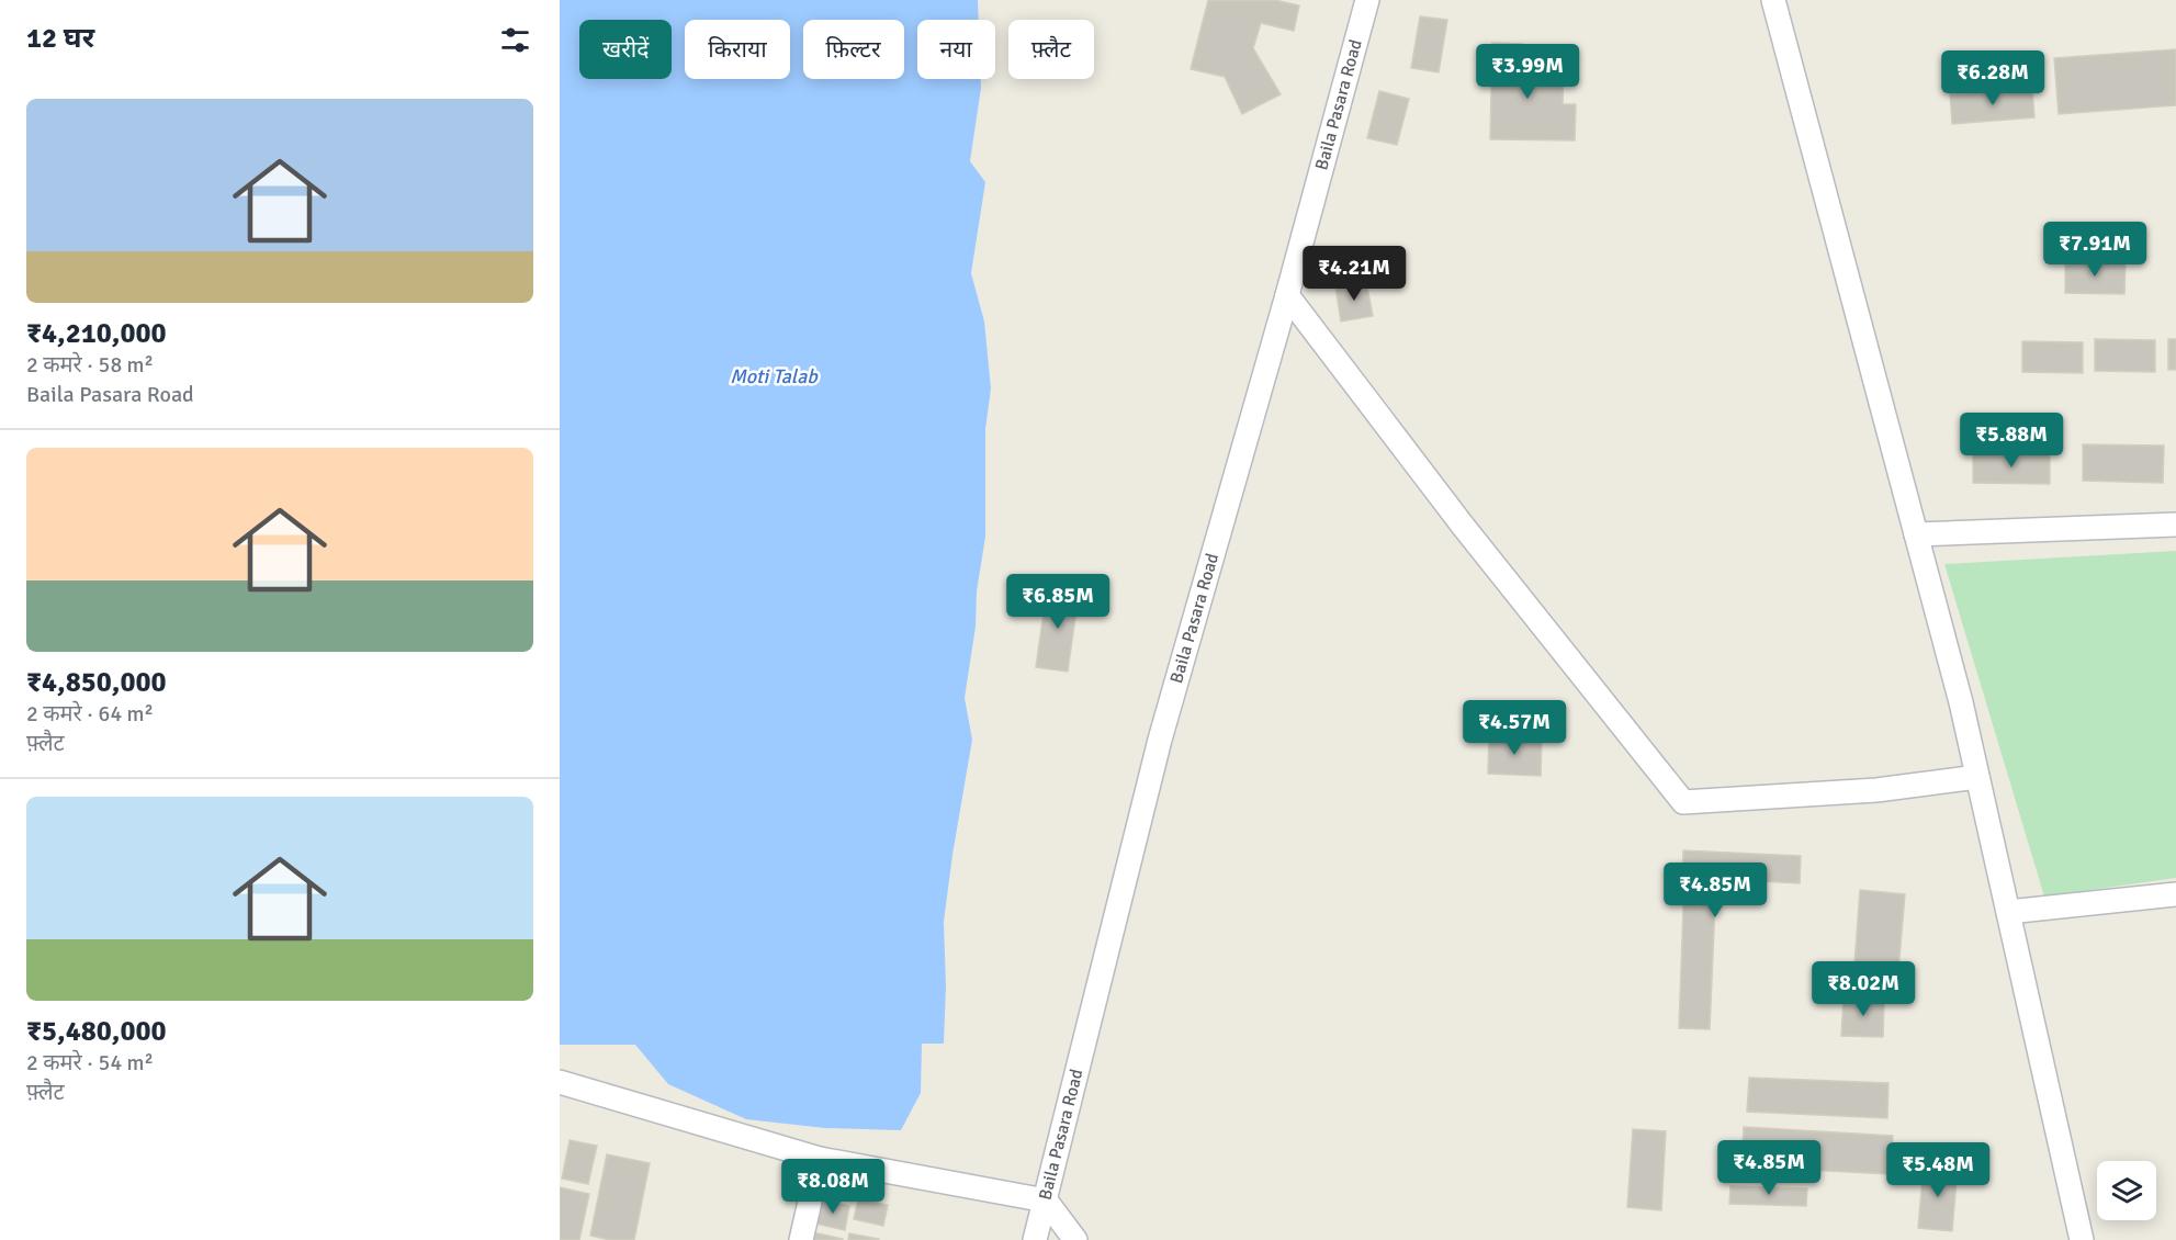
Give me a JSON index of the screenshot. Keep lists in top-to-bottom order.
{
  "streets": {
    "street": ["Baila Pasara Road"]
  },
  "water": ["Moti Talab"],
  "page": {
    "heading": "12 घर",
    "chip": [
      "खरीदें",
      "किराया",
      "फ़िल्टर",
      "नया",
      "फ़्लैट"
    ],
    "price": [
      "₹3.99M",
      "₹6.28M",
      "₹7.91M",
      "₹4.21M",
      "₹5.88M",
      "₹6.85M",
      "₹4.57M",
      "₹4.85M",
      "₹8.02M",
      "₹4.85M",
      "₹5.48M",
      "₹8.08M"
    ],
    "list": [
      {
        "name": "₹4,210,000",
        "note": "2 कमरे · 58 m² · Baila Pasara Road"
      },
      {
        "name": "₹4,850,000",
        "note": "2 कमरे · 64 m² · फ़्लैट"
      },
      {
        "name": "₹5,480,000",
        "note": "2 कमरे · 54 m² · फ़्लैट"
      }
    ]
  }
}
